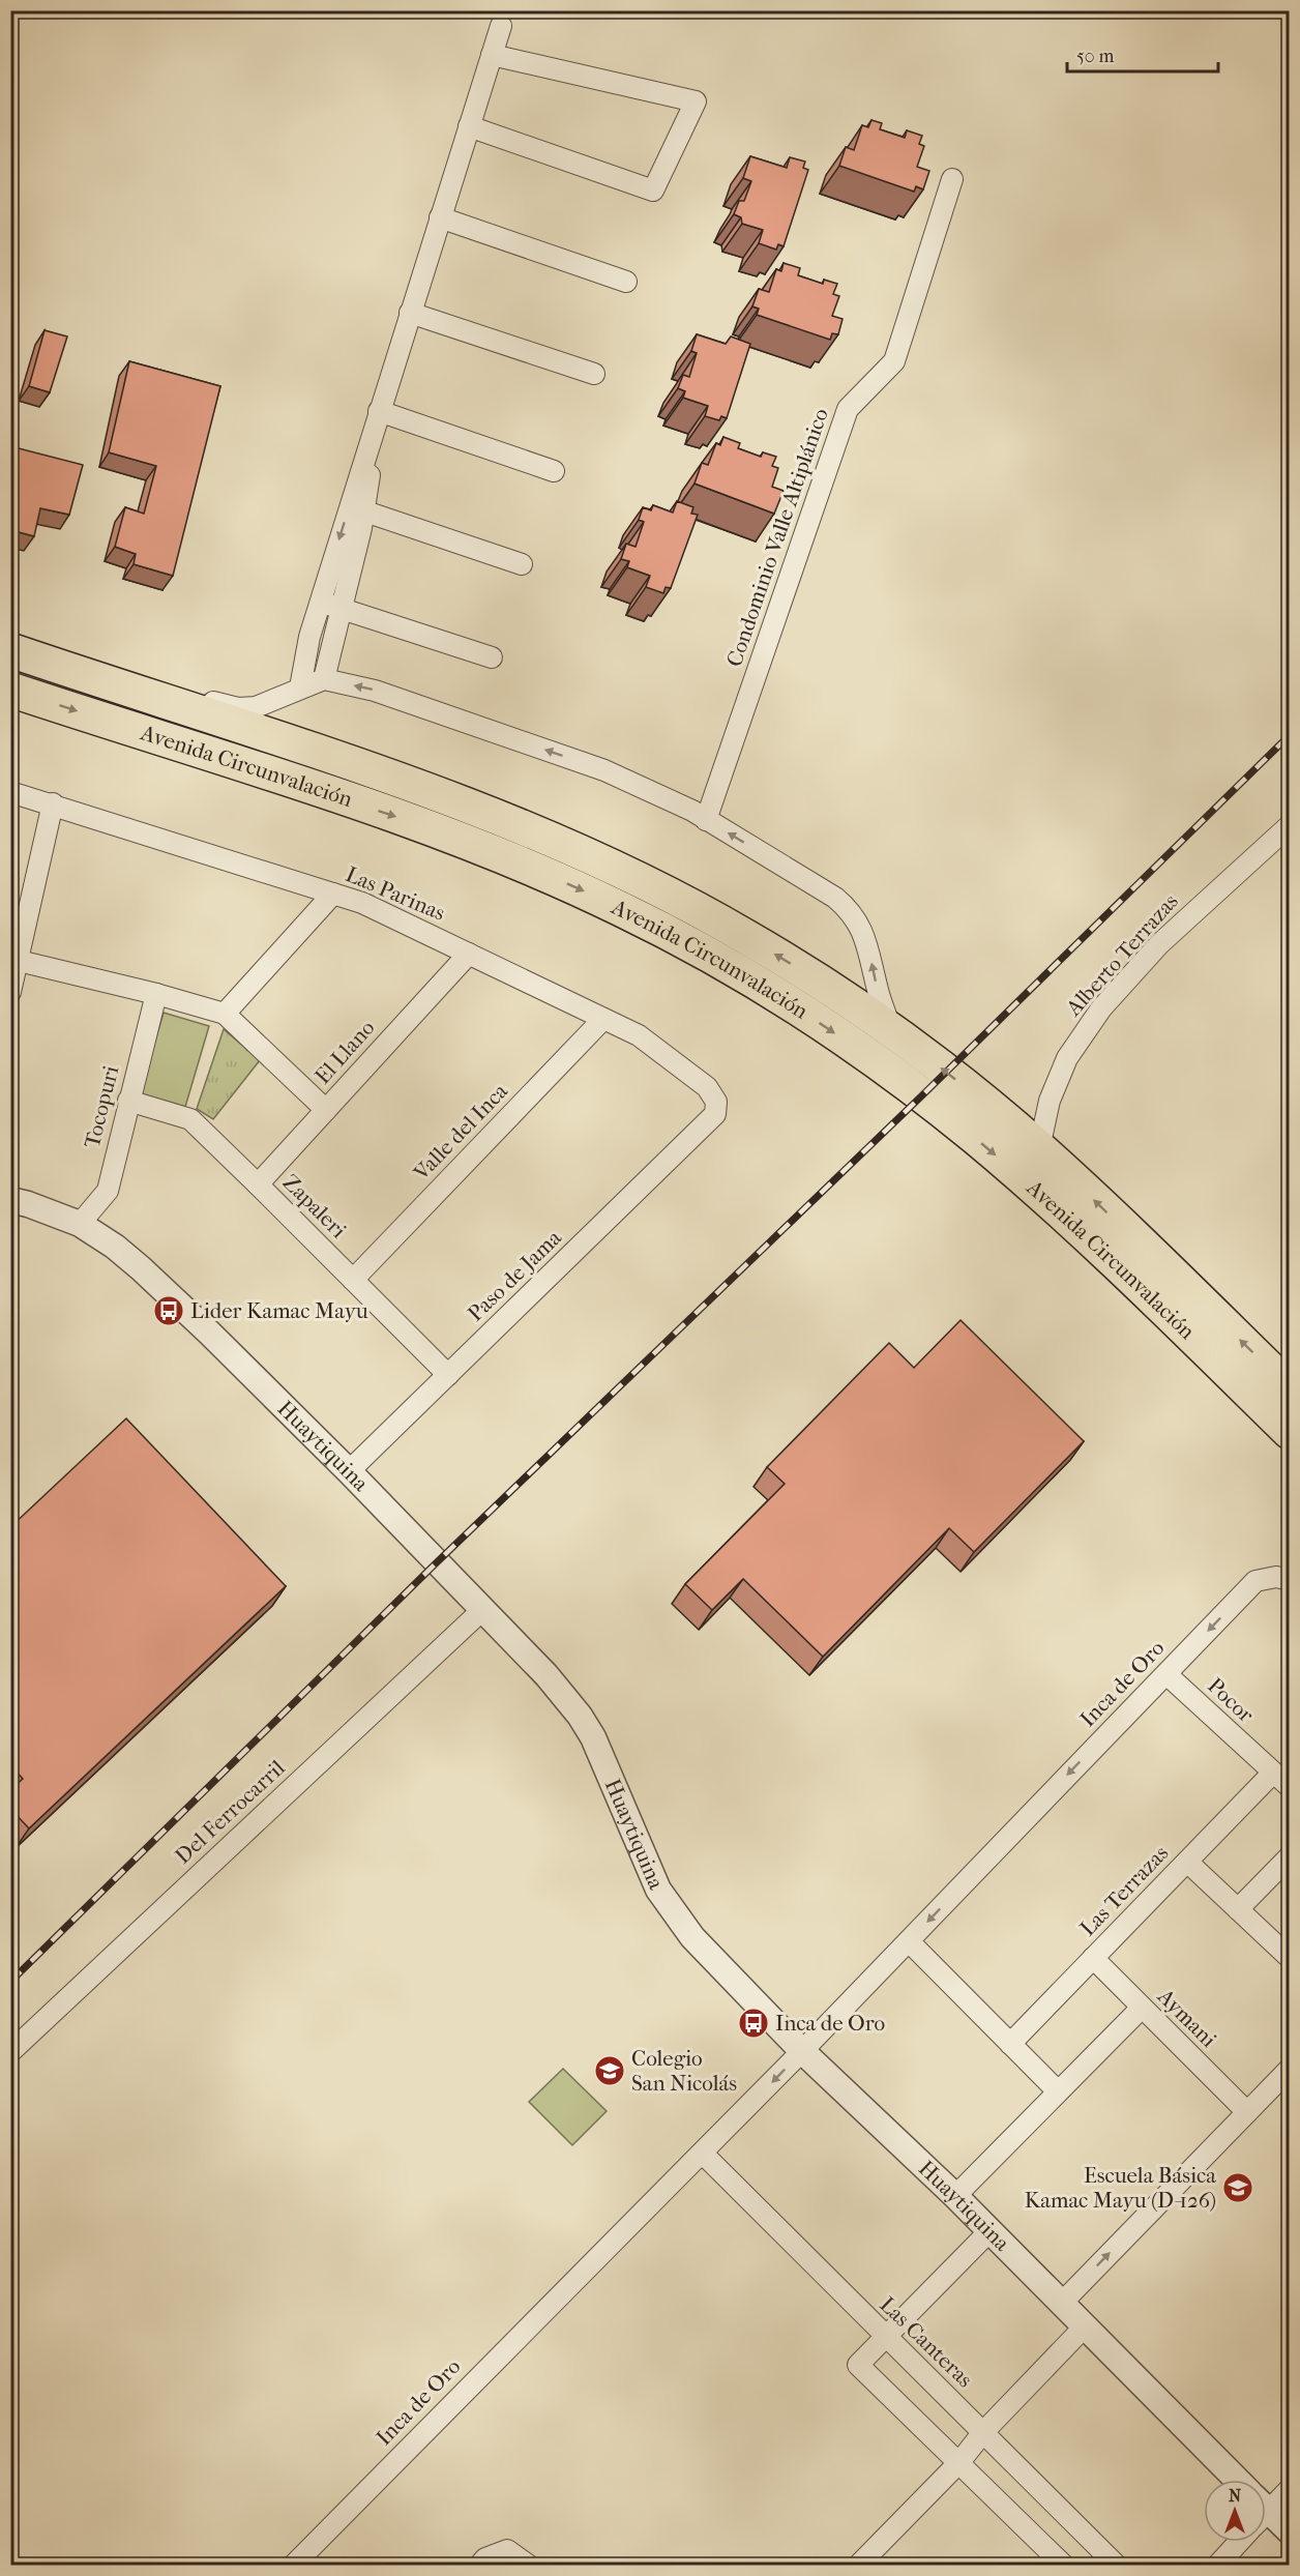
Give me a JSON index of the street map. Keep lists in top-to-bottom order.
{
  "streets": {
    "highway": ["Avenida Circunvalación"],
    "street": [
      "Condominio Valle Altiplánico",
      "Las Parinas",
      "Alberto Terrazas",
      "El Llano",
      "Tocopuri",
      "Valle del Inca",
      "Zapaleri",
      "Paso de Jama",
      "Huaytiquina",
      "Inca de Oro",
      "Pocor",
      "Del Ferrocarril",
      "Las Terrazas",
      "Aymani",
      "Las Canteras"
    ]
  },
  "crossings": [
    ["Avenida Circunvalación", "Alberto Terrazas"],
    ["Las Parinas", "El Llano"],
    ["Las Parinas", "Valle del Inca"],
    ["Las Parinas", "Paso de Jama"],
    ["El Llano", "Zapaleri"],
    ["Tocopuri", "Zapaleri"],
    ["Tocopuri", "Huaytiquina"],
    ["Valle del Inca", "Zapaleri"],
    ["Zapaleri", "Paso de Jama"],
    ["Paso de Jama", "Huaytiquina"],
    ["Huaytiquina", "Inca de Oro"],
    ["Huaytiquina", "Del Ferrocarril"],
    ["Inca de Oro", "Pocor"],
    ["Inca de Oro", "Las Canteras"],
    ["Pocor", "Las Terrazas"],
    ["Las Terrazas", "Aymani"]
  ],
  "one_way": ["Inca de Oro"],
  "places": {
    "bus stop": ["Lider Kamac Mayu", "Inca de Oro"],
    "school or university": ["Colegio San Nicolás", "Escuela Básica Kamac Mayu (D-126)"]
  },
  "scale_bar": "50 m",
  "north": "top"
}
